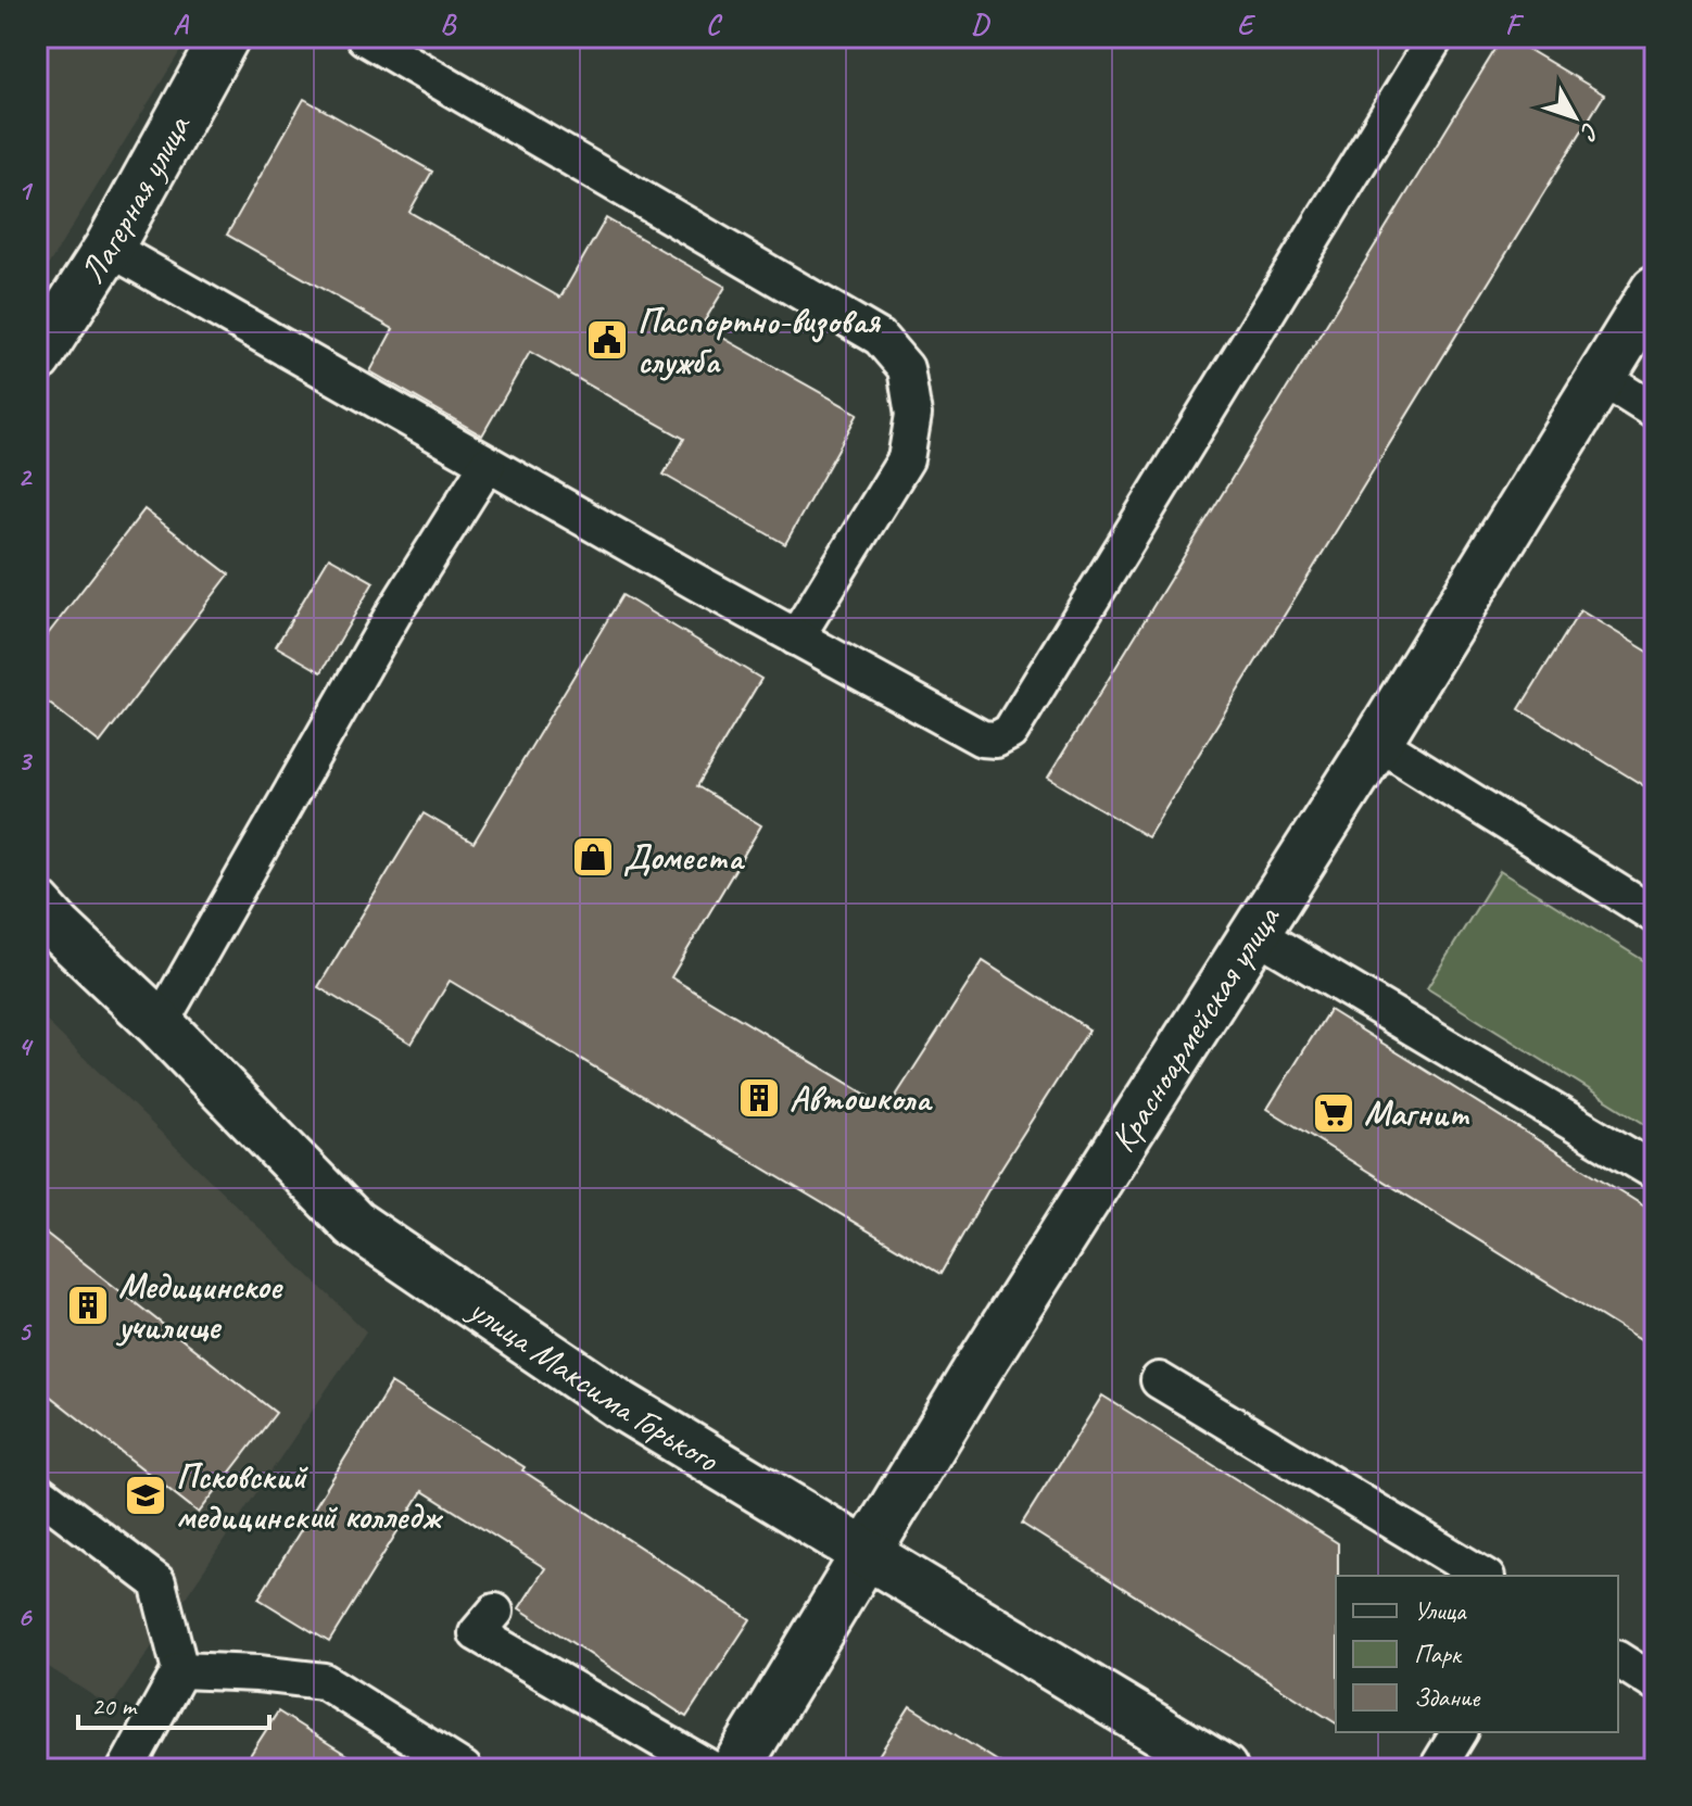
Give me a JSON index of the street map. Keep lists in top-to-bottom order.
{
  "streets": {
    "street": ["Лагерная улица", "Красноармейская улица", "улица Максима Горького"]
  },
  "crossings": [
    ["Красноармейская улица", "улица Максима Горького"]
  ],
  "places": {
    "public building": ["Паспортно-визовая служба"],
    "shop": ["Доместа"],
    "building": ["Автошкола", "Медицинское училище"],
    "supermarket": ["Магнит"],
    "school or university": ["Псковский медицинский колледж"]
  },
  "legend": ["Улица", "Парк", "Здание"],
  "scale_bar": "20 m",
  "north": "bottom right",
  "grid": {
    "columns": [
      "A",
      "B",
      "C",
      "D",
      "E",
      "F"
    ],
    "rows": [
      "1",
      "2",
      "3",
      "4",
      "5",
      "6"
    ]
  }
}
